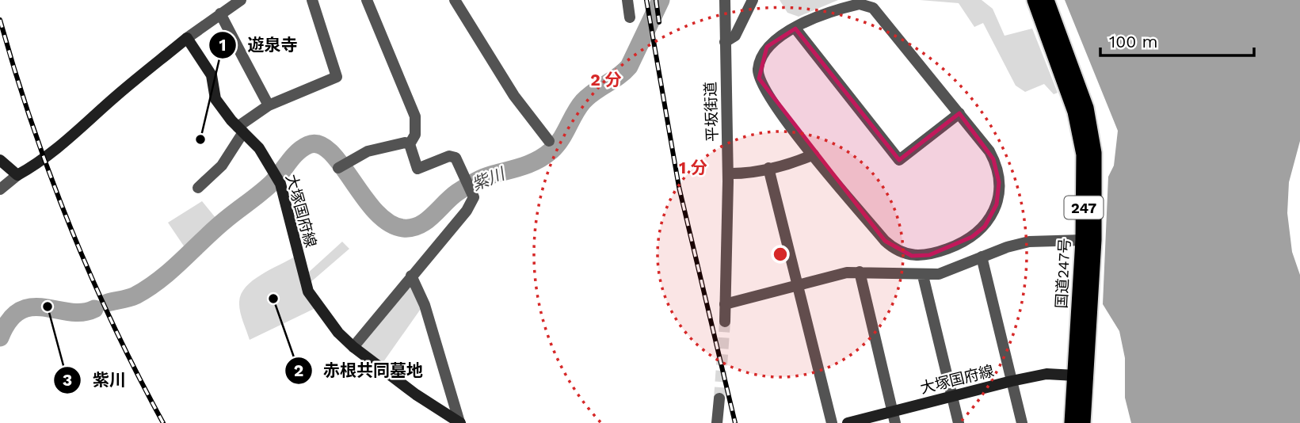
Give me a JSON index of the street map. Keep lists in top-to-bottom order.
{
  "streets": {
    "highway": ["247", "国道247号"],
    "main road": ["大塚国府線"],
    "street": ["平坂街道"]
  },
  "crossings": [
    ["大塚国府線", "国道247号"]
  ],
  "water": ["紫川"],
  "places": ["遊泉寺", "赤根共同墓地", "紫川"],
  "scale_bar": "100 m",
  "rings": ["2 分", "1 分"]
}
